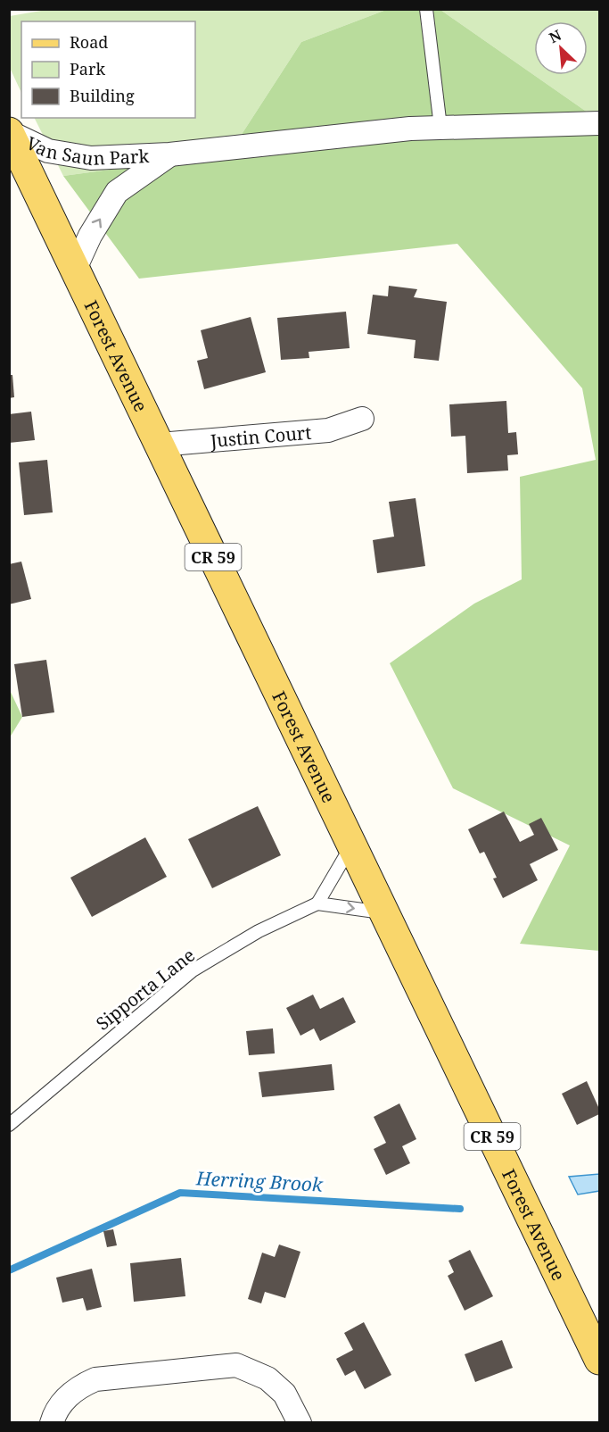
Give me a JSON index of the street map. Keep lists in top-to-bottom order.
{
  "streets": {
    "main road": ["Forest Avenue", "CR 59"],
    "street": ["Van Saun Park", "Justin Court"],
    "lane": ["Sipporta Lane"]
  },
  "crossings": [
    ["Van Saun Park", "Forest Avenue"],
    ["Forest Avenue", "Justin Court"]
  ],
  "water": ["Herring Brook"],
  "legend": ["Road", "Park", "Building"],
  "north": "top left"
}
